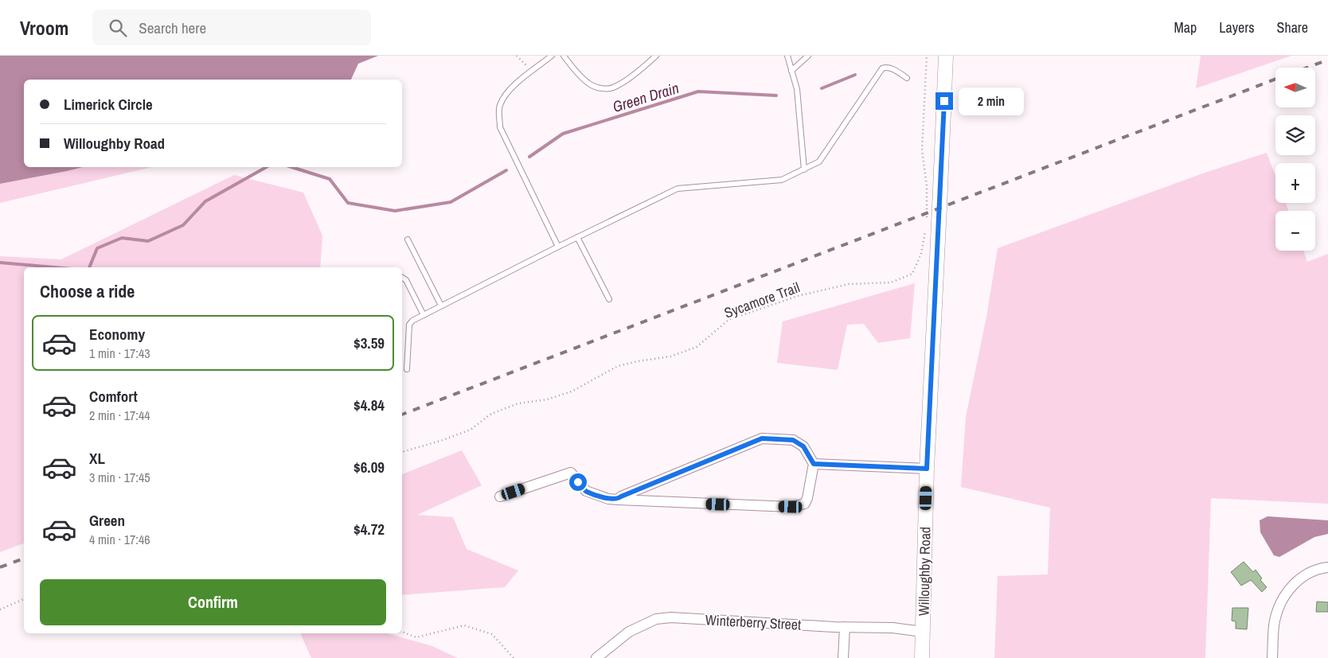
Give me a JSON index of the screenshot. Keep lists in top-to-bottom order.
{
  "streets": {
    "street": ["Willoughby Road", "Winterberry Street"],
    "path": ["Sycamore Trail"]
  },
  "crossings": [
    ["Willoughby Road", "Winterberry Street"]
  ],
  "water": ["Green Drain"],
  "north": "left",
  "page": {
    "header": "Vroom",
    "search": "Search here",
    "nav": ["Map", "Layers", "Share"],
    "map_buttons": ["+", "−"],
    "banner": ["Limerick Circle", "Willoughby Road"],
    "bubble": "2 min",
    "heading": "Choose a ride",
    "list": [
      {
        "name": "Economy",
        "note": "1 min · 17:43",
        "value": "$3.59"
      },
      {
        "name": "Comfort",
        "note": "2 min · 17:44",
        "value": "$4.84"
      },
      {
        "name": "XL",
        "note": "3 min · 17:45",
        "value": "$6.09"
      },
      {
        "name": "Green",
        "note": "4 min · 17:46",
        "value": "$4.72"
      }
    ],
    "buttons": "Confirm"
  }
}
